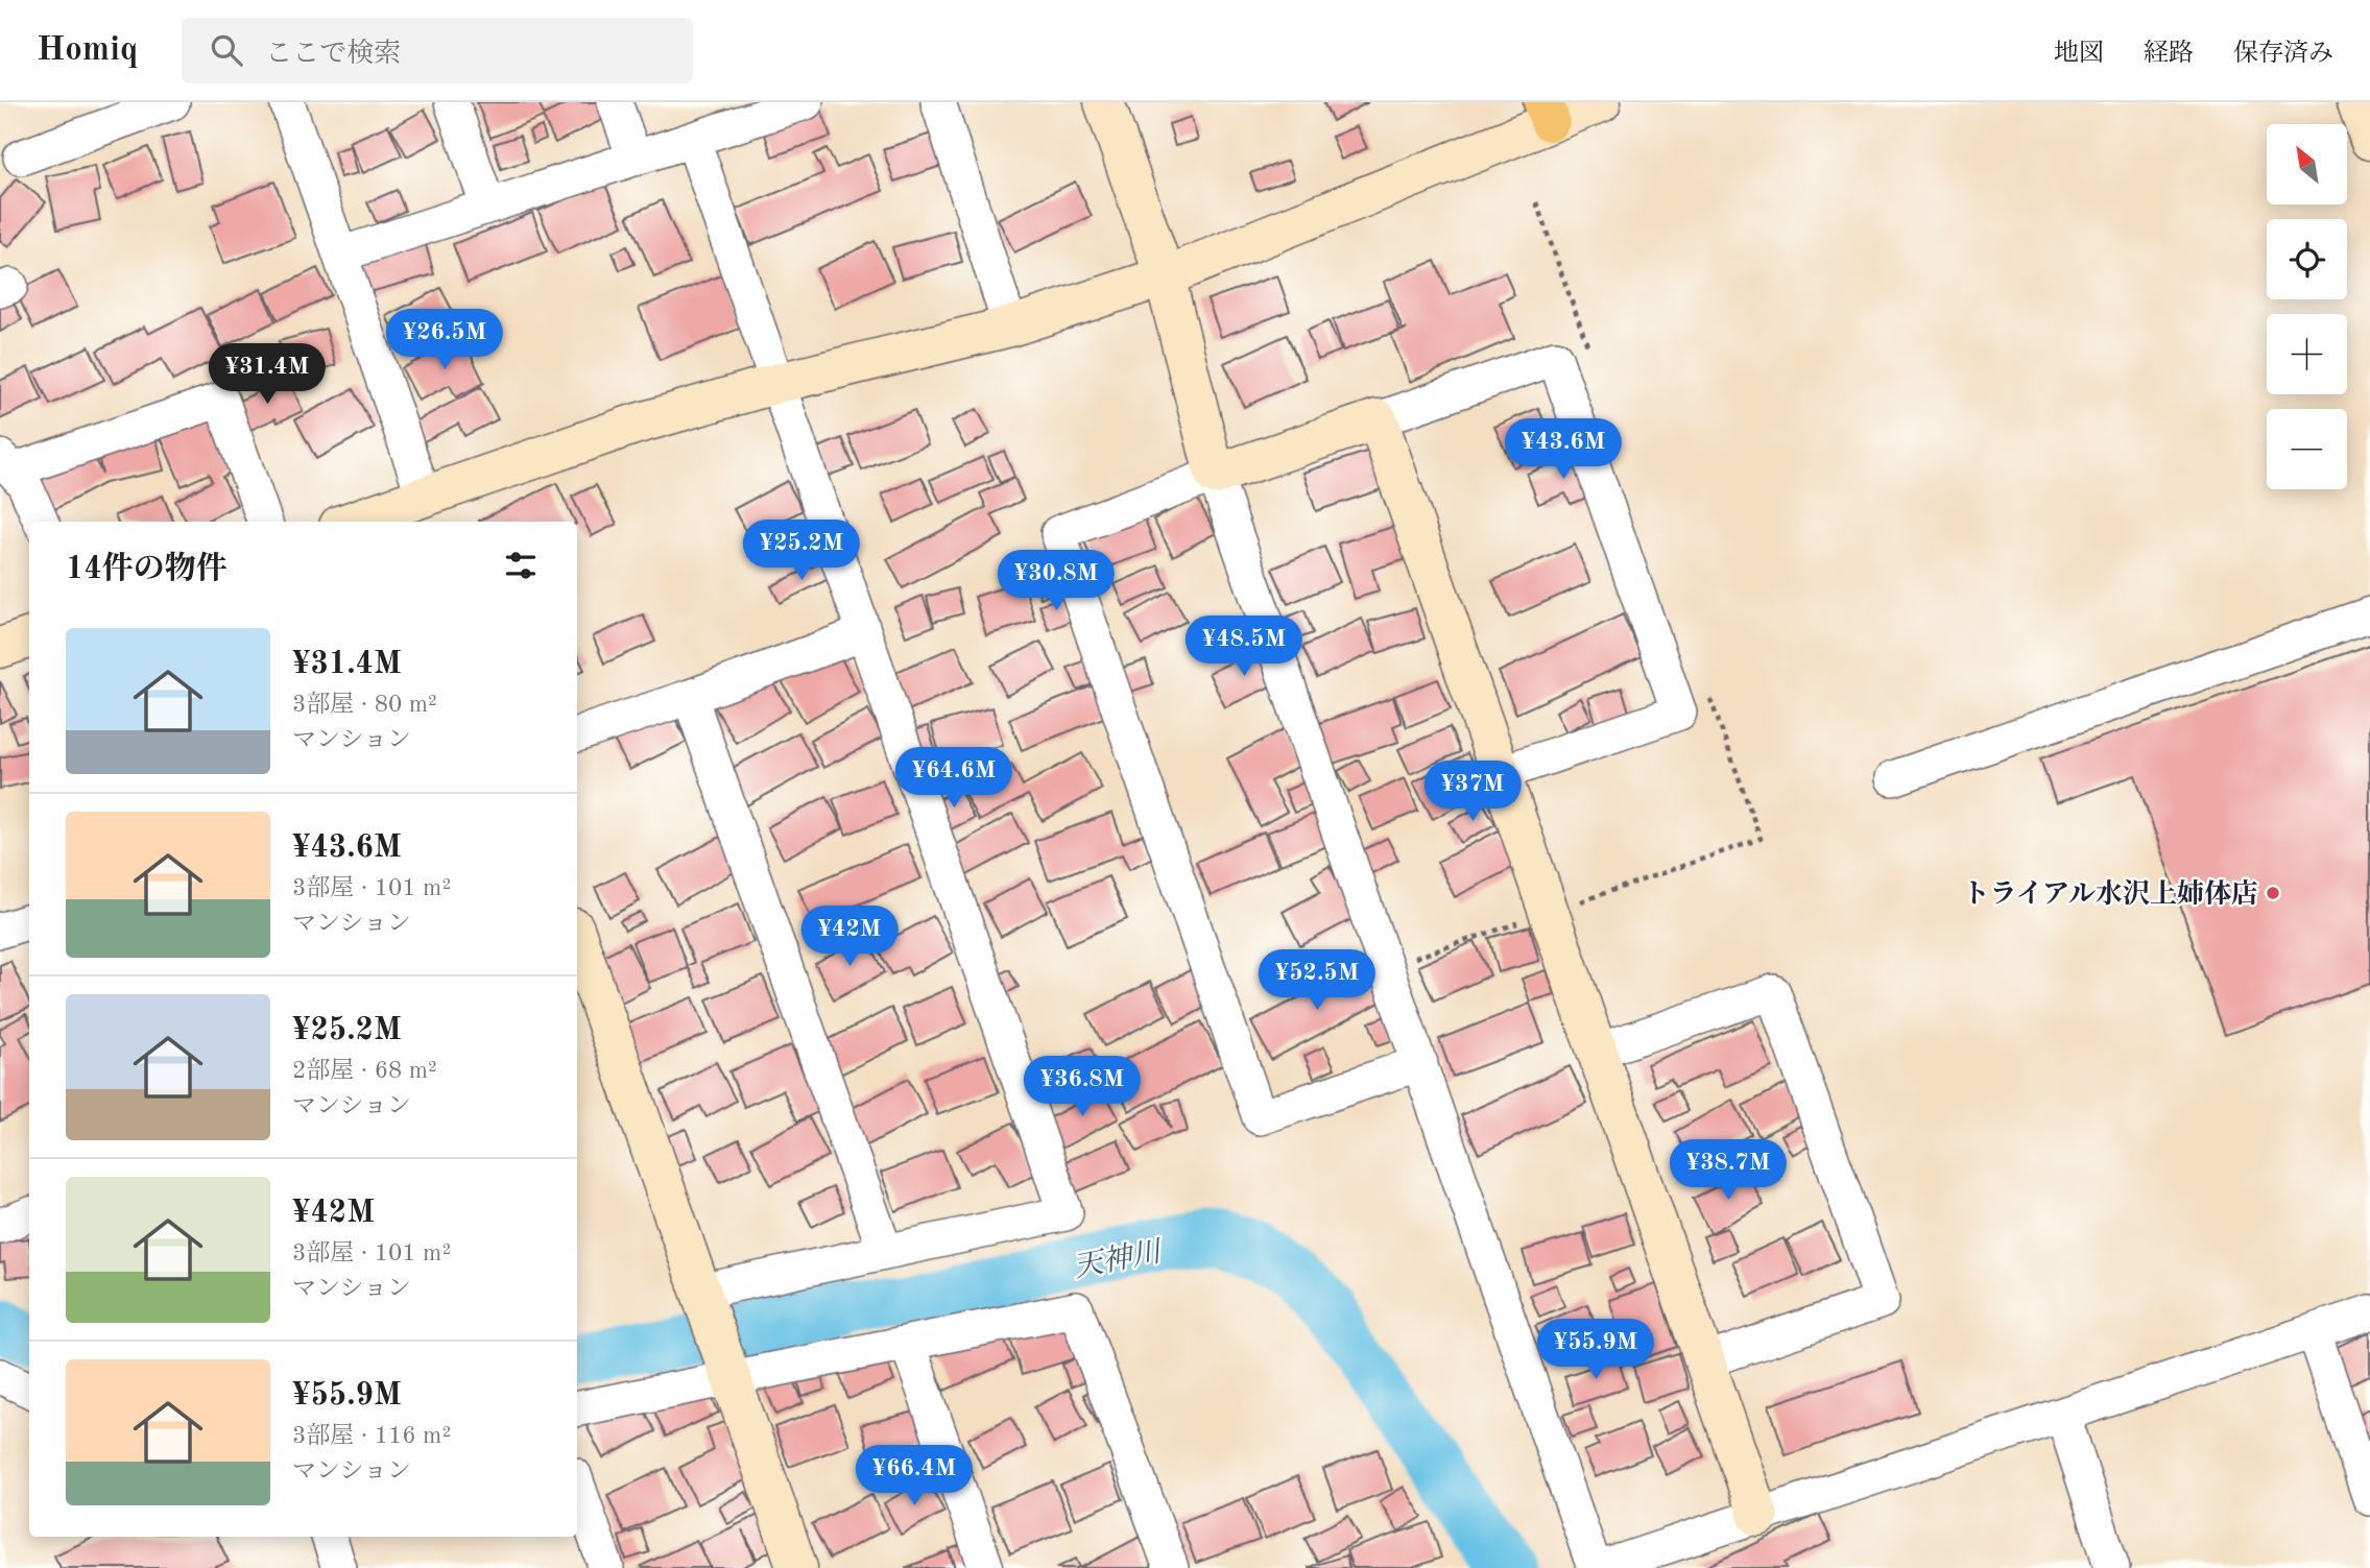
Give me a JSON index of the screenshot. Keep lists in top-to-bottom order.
{
  "water": ["天神川"],
  "places": ["トライアル水沢上姉体店"],
  "north": "top left",
  "page": {
    "header": "Homiq",
    "search": "ここで検索",
    "nav": ["地図", "経路", "保存済み"],
    "map_buttons": ["+", "−"],
    "price": [
      "¥26.5M",
      "¥31.4M",
      "¥43.6M",
      "¥25.2M",
      "¥30.8M",
      "¥48.5M",
      "¥64.6M",
      "¥37M",
      "¥42M",
      "¥52.5M",
      "¥36.8M",
      "¥38.7M",
      "¥55.9M",
      "¥66.4M"
    ],
    "heading": "14件の物件",
    "list": [
      {
        "name": "¥31.4M",
        "note": "3部屋 · 80 m² · マンション"
      },
      {
        "name": "¥43.6M",
        "note": "3部屋 · 101 m² · マンション"
      },
      {
        "name": "¥25.2M",
        "note": "2部屋 · 68 m² · マンション"
      },
      {
        "name": "¥42M",
        "note": "3部屋 · 101 m² · マンション"
      },
      {
        "name": "¥55.9M",
        "note": "3部屋 · 116 m² · マンション"
      }
    ]
  }
}
